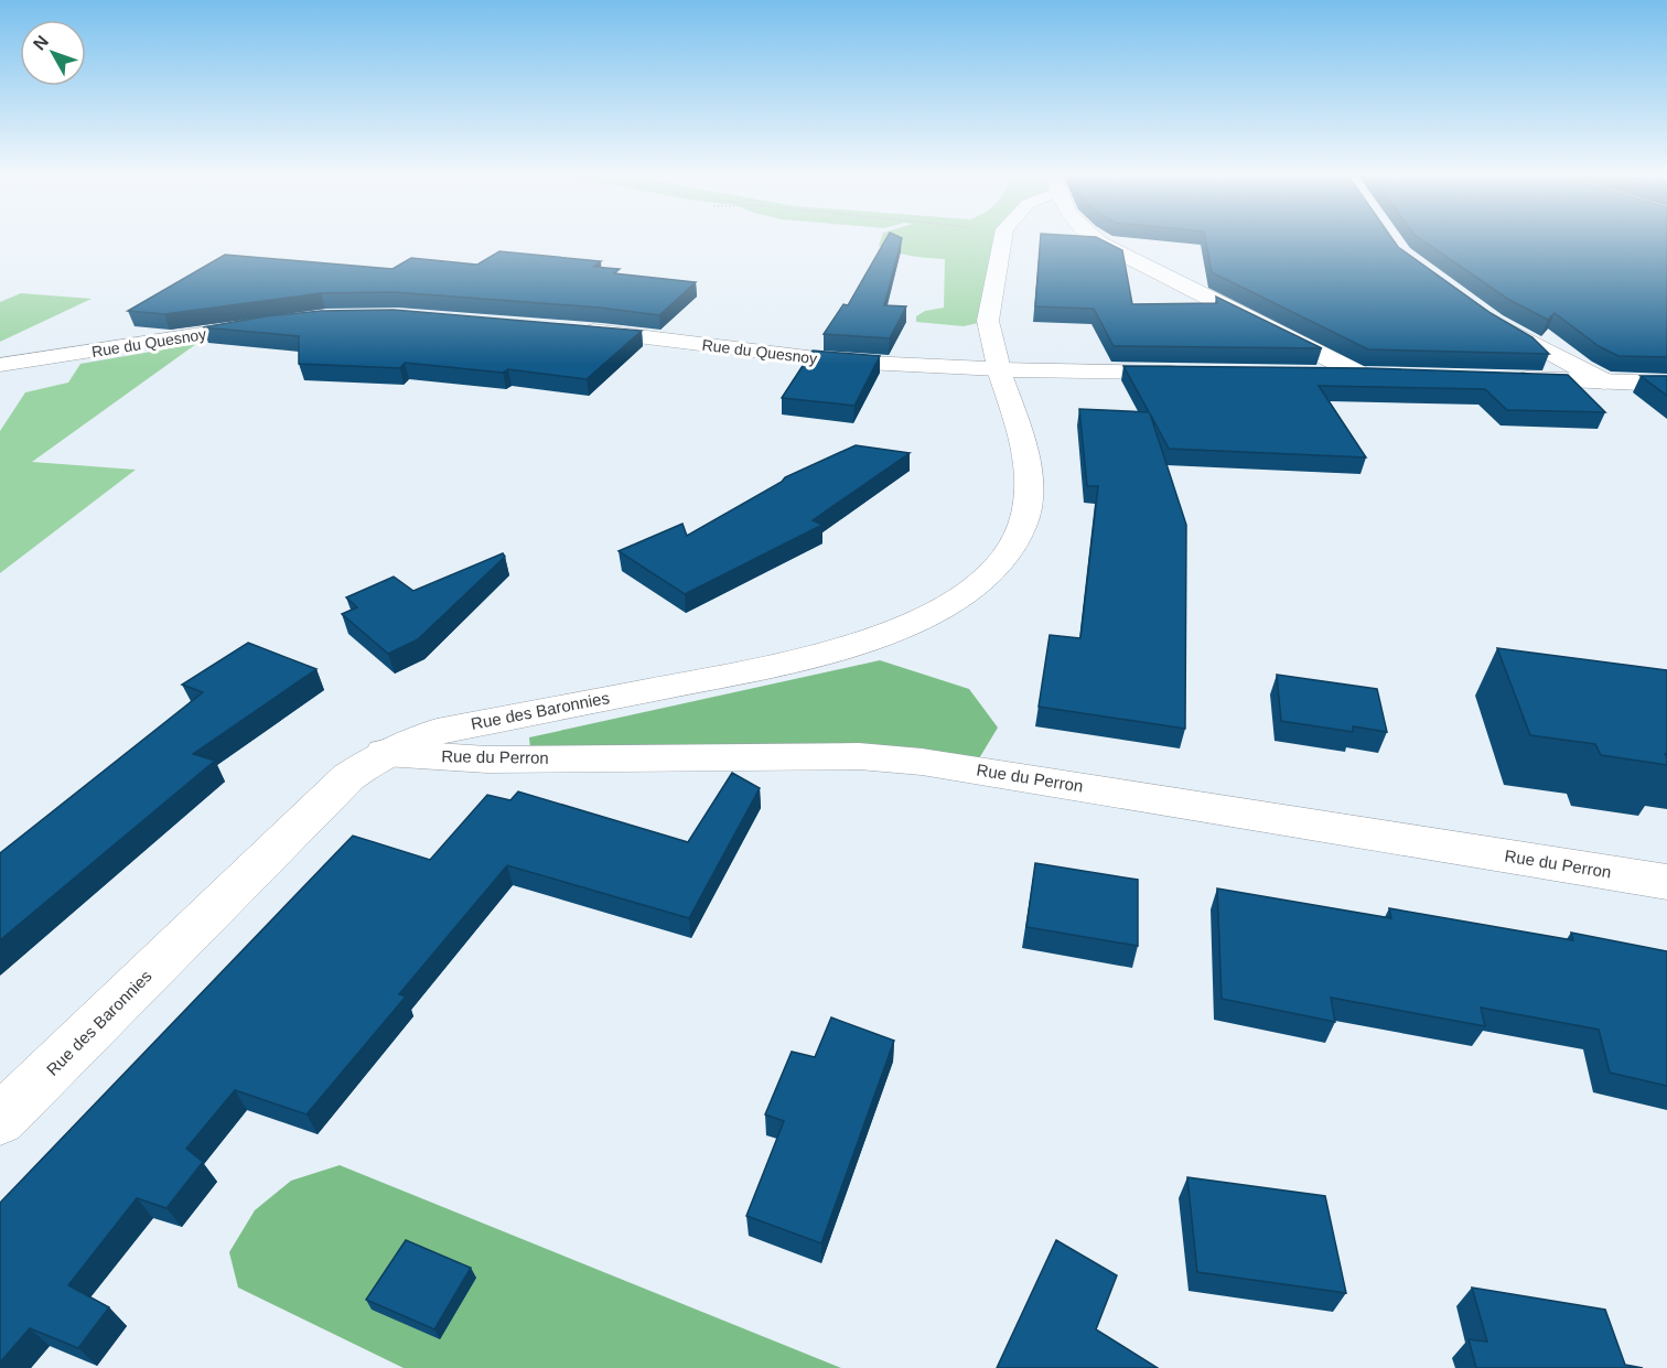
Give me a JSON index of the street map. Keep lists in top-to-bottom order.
{
  "streets": {
    "street": ["Rue du Quesnoy", "Rue des Baronnies", "Rue du Perron"]
  },
  "crossings": [
    ["Rue du Quesnoy", "Rue des Baronnies"],
    ["Rue des Baronnies", "Rue du Perron"]
  ],
  "north": "top left"
}
